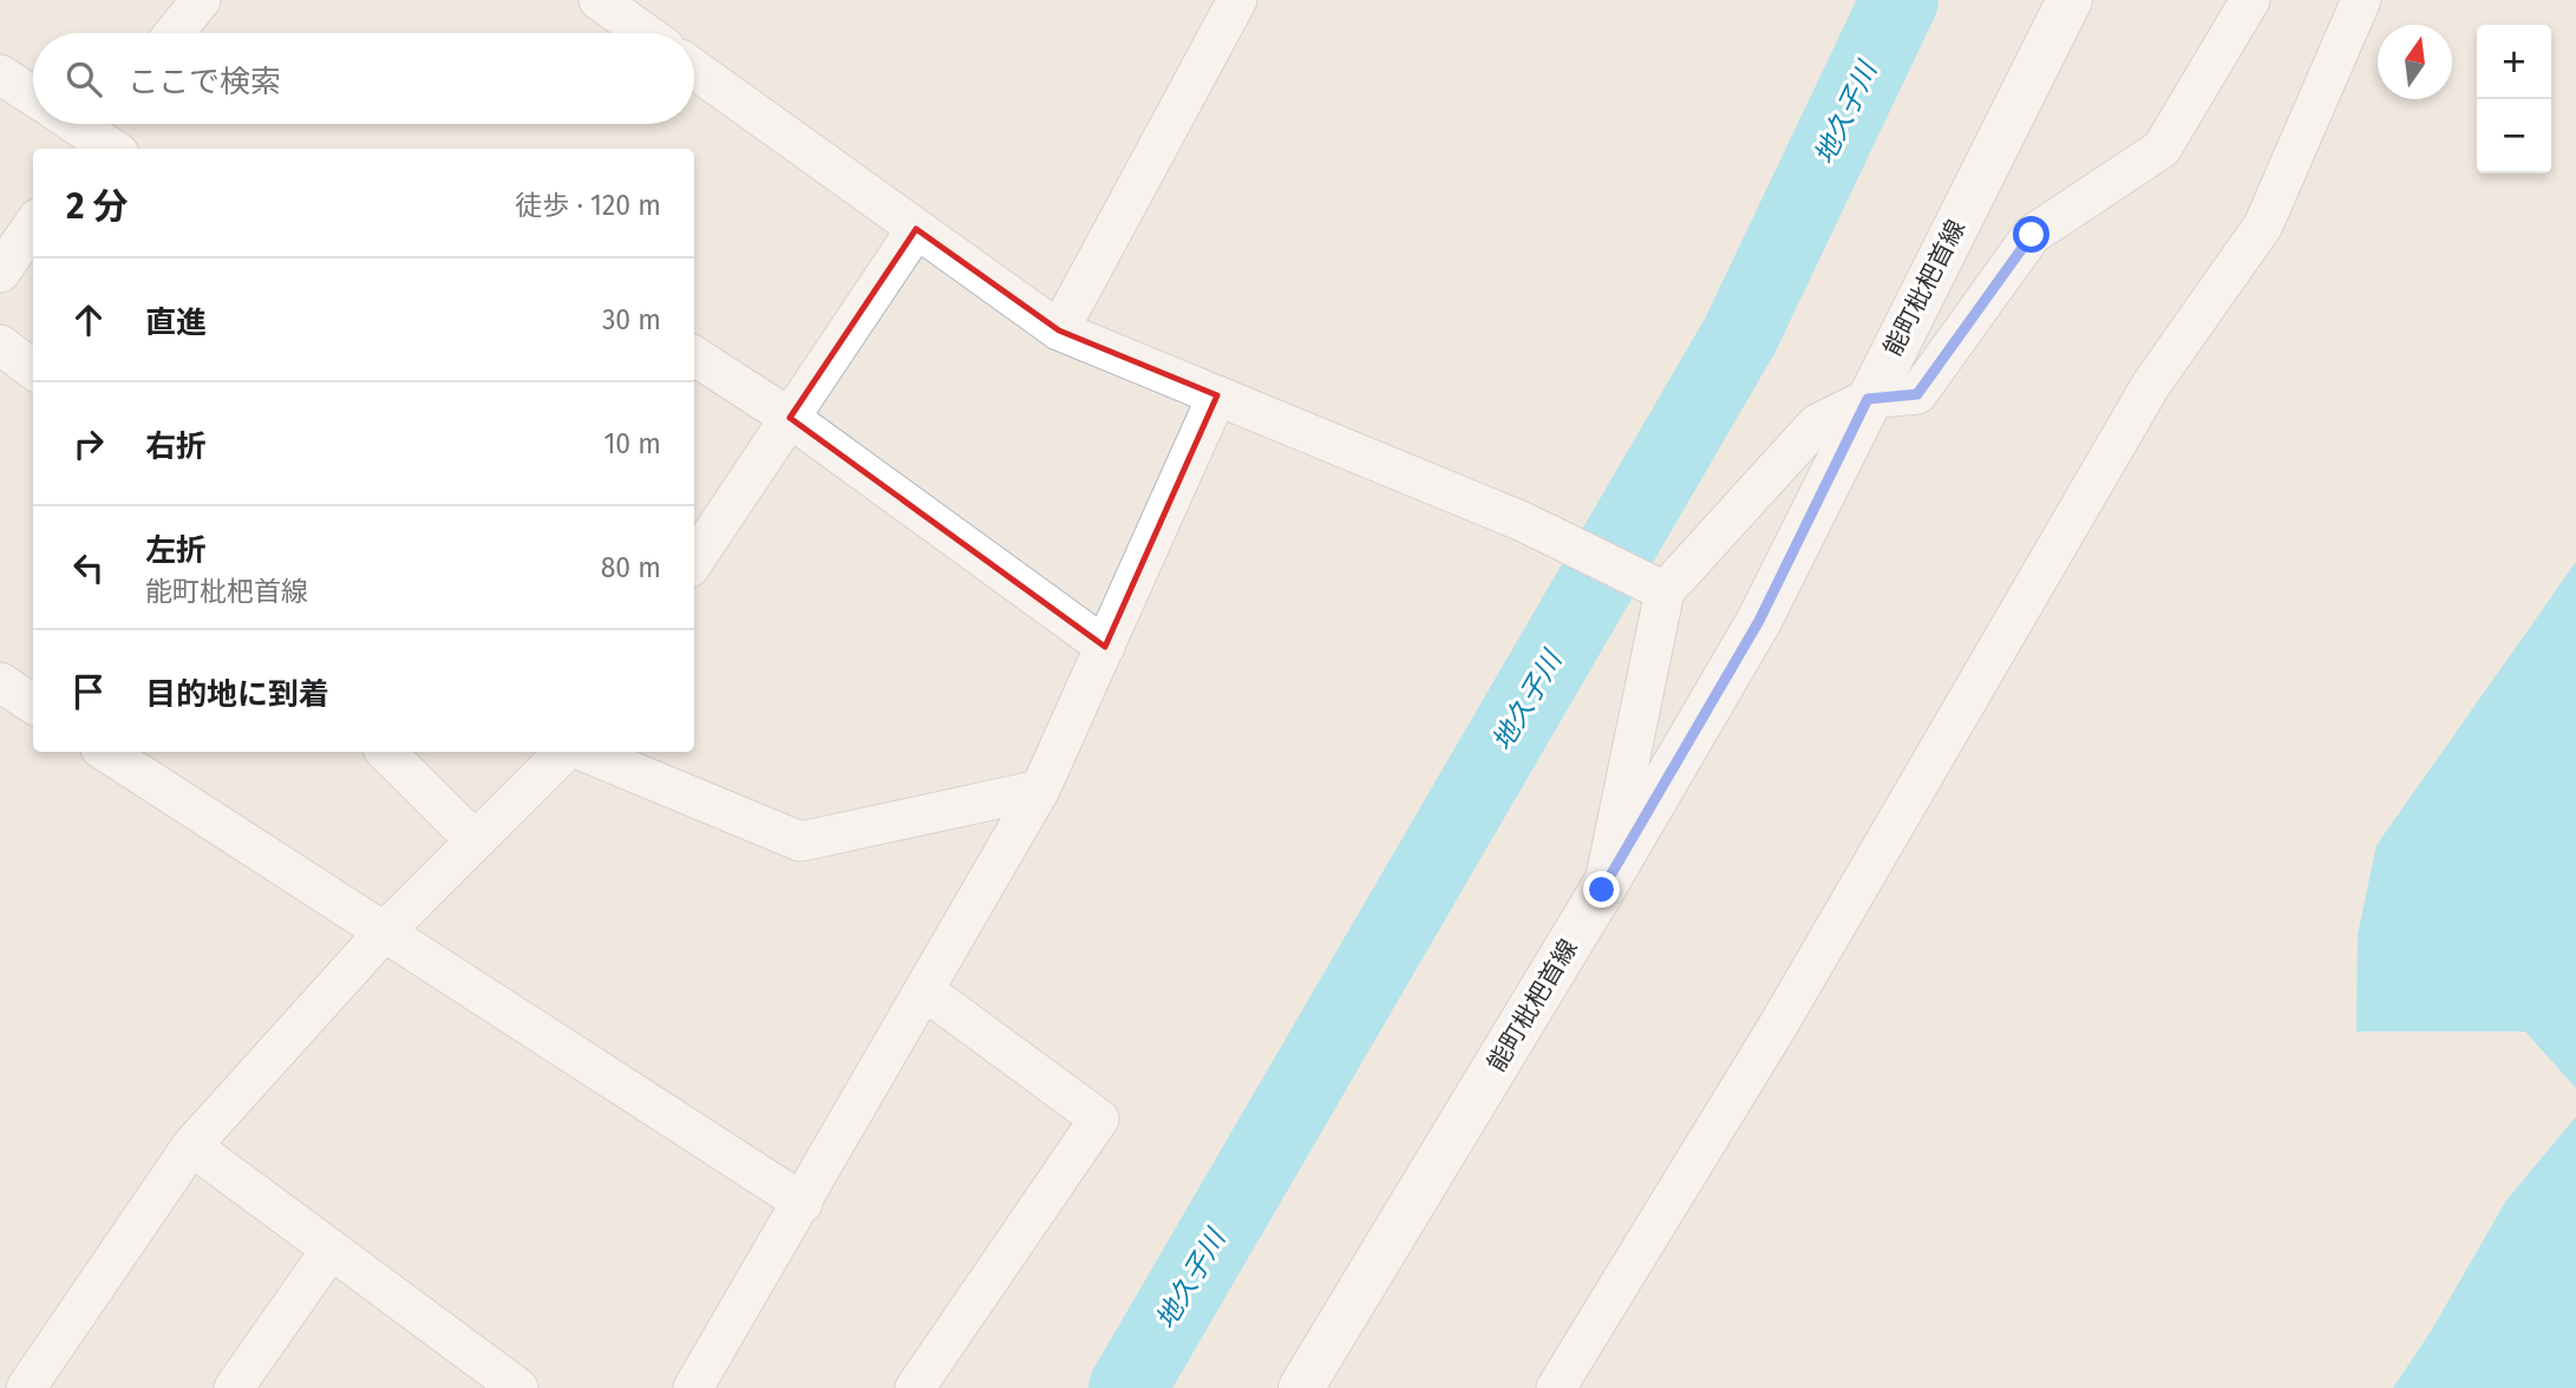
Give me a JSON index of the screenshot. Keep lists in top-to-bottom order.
{
  "streets": {
    "main road": ["能町枇杷首線"]
  },
  "water": ["地久子川"],
  "north": "top",
  "page": {
    "map_buttons": ["+", "−"],
    "search": "ここで検索",
    "heading": ["2 分", "徒歩 · 120 m"],
    "list": [
      ["直進", "30 m"],
      ["右折", "10 m"],
      ["左折", "能町枇杷首線", "80 m"],
      "目的地に到着"
    ]
  }
}
